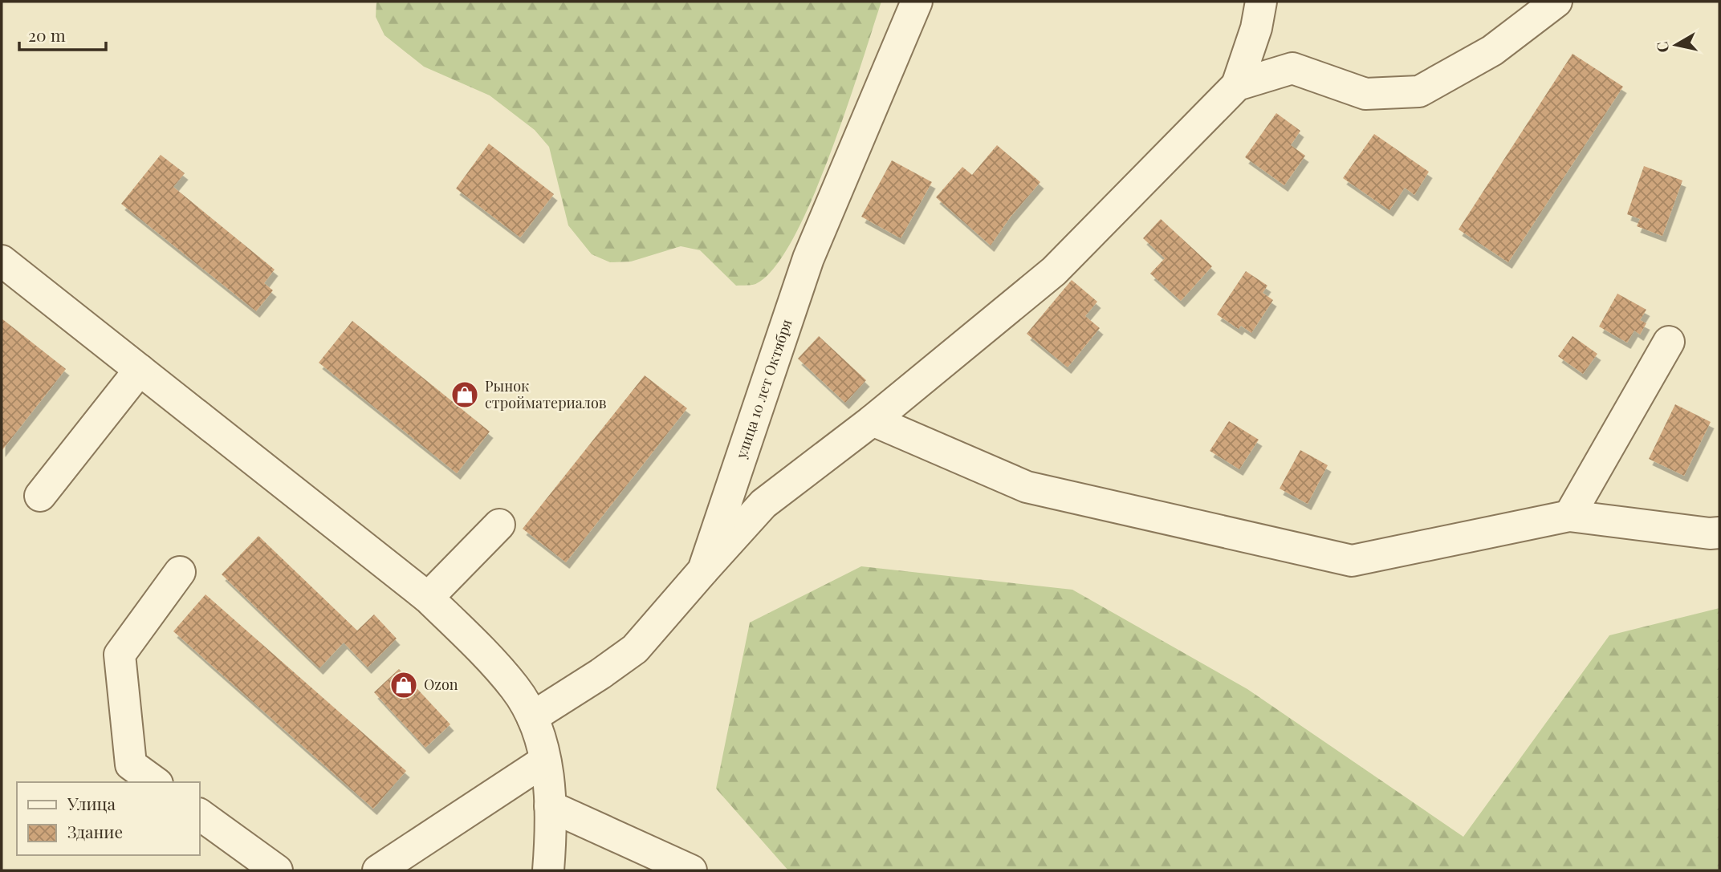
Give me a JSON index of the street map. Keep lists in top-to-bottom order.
{
  "streets": {
    "street": ["улица 10 лет Октября"]
  },
  "places": {
    "shop": ["Рынок стройматериалов", "Ozon"]
  },
  "legend": ["Улица", "Здание"],
  "scale_bar": "20 m",
  "north": "left"
}
